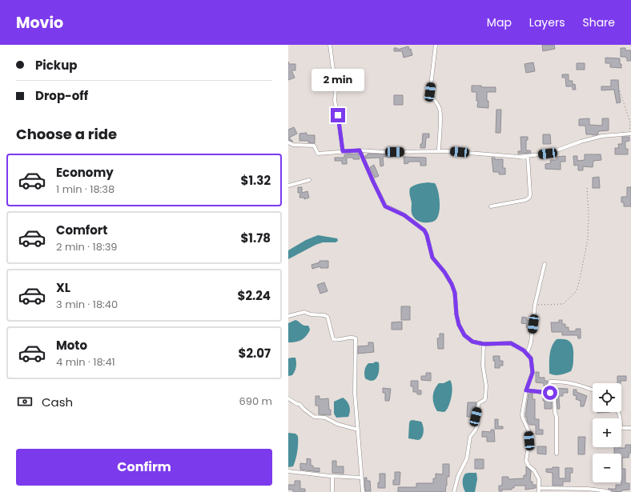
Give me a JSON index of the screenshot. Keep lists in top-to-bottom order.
{
  "page": {
    "header": "Movio",
    "nav": ["Map", "Layers", "Share"],
    "banner": ["Pickup", "Drop-off"],
    "bubble": "2 min",
    "heading": "Choose a ride",
    "list": [
      {
        "name": "Economy",
        "note": "1 min · 18:38",
        "value": "$1.32"
      },
      {
        "name": "Comfort",
        "note": "2 min · 18:39",
        "value": "$1.78"
      },
      {
        "name": "XL",
        "note": "3 min · 18:40",
        "value": "$2.24"
      },
      {
        "name": "Moto",
        "note": "4 min · 18:41",
        "value": "$2.07"
      }
    ],
    "map_buttons": ["+", "−"],
    "pay": ["Cash", "690 m"],
    "buttons": "Confirm"
  }
}
